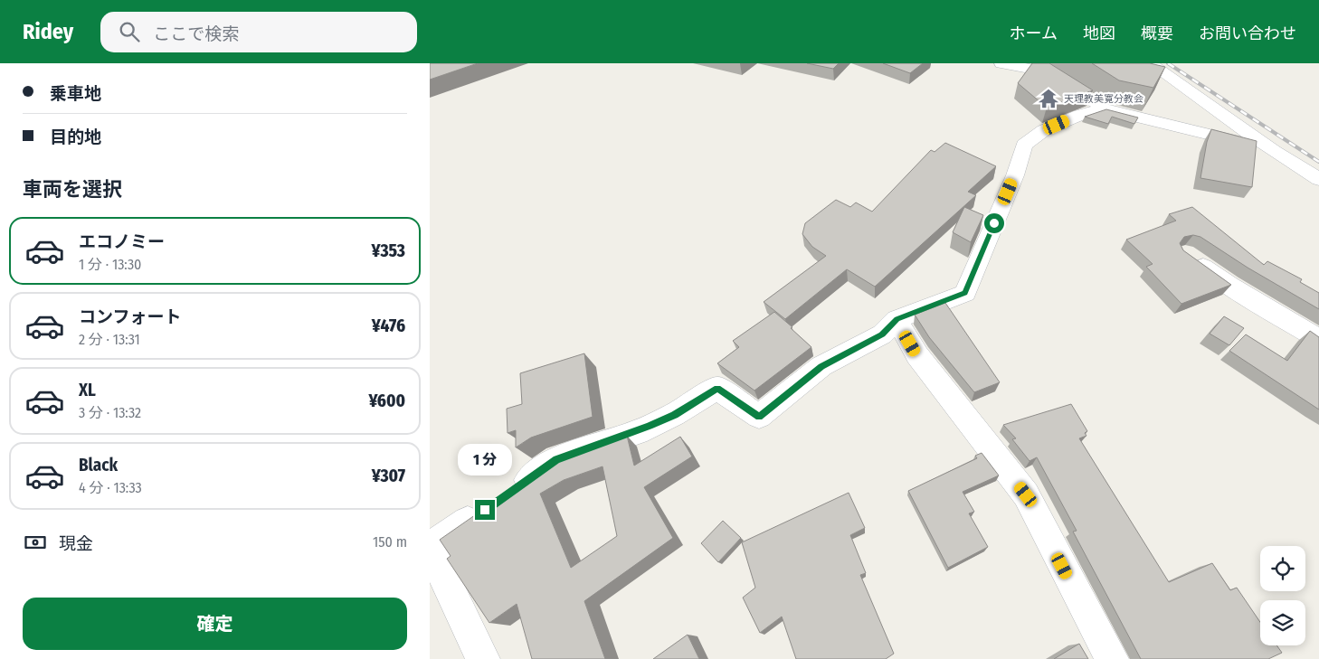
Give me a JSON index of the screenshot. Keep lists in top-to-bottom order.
{
  "places": {
    "temple": ["天理教美寛分教会"]
  },
  "page": {
    "header": "Ridey",
    "search": "ここで検索",
    "nav": [
      "ホーム",
      "地図",
      "概要",
      "お問い合わせ"
    ],
    "banner": ["乗車地", "目的地"],
    "heading": "車両を選択",
    "list": [
      {
        "name": "エコノミー",
        "note": "1 分 · 13:30",
        "value": "¥353"
      },
      {
        "name": "コンフォート",
        "note": "2 分 · 13:31",
        "value": "¥476"
      },
      {
        "name": "XL",
        "note": "3 分 · 13:32",
        "value": "¥600"
      },
      {
        "name": "Black",
        "note": "4 分 · 13:33",
        "value": "¥307"
      }
    ],
    "bubble": "1 分",
    "pay": ["現金", "150 m"],
    "buttons": "確定"
  }
}
